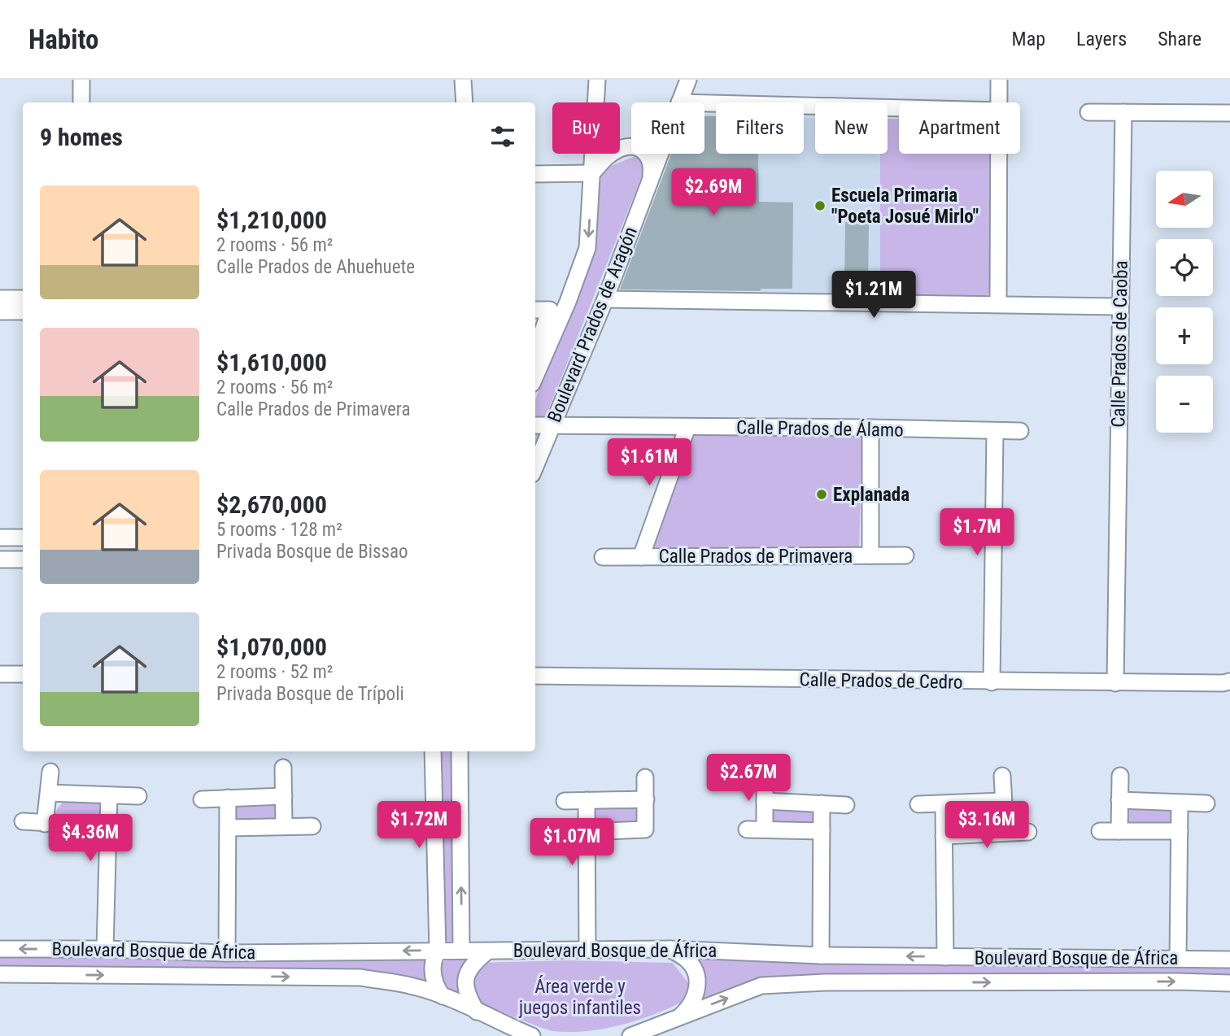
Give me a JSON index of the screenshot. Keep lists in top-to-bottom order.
{
  "streets": {
    "street": [
      "Boulevard Prados de Aragón",
      "Calle Prados de Caoba",
      "Calle Prados de Álamo",
      "Calle Prados de Primavera",
      "Calle Prados de Cedro",
      "Boulevard Bosque de África"
    ]
  },
  "crossings": [
    ["Boulevard Prados de Aragón", "Calle Prados de Álamo"],
    ["Calle Prados de Caoba", "Calle Prados de Cedro"],
    ["Calle Prados de Álamo", "Calle Prados de Primavera"]
  ],
  "parks": ["Área verde y juegos infantiles"],
  "places": ["Escuela Primaria \"Poeta Josué Mirlo\"", "Explanada"],
  "north": "left",
  "page": {
    "header": "Habito",
    "nav": ["Map", "Layers", "Share"],
    "chip": [
      "Buy",
      "Rent",
      "Filters",
      "New",
      "Apartment"
    ],
    "heading": "9 homes",
    "price": [
      "$2.69M",
      "$1.21M",
      "$1.61M",
      "$1.7M",
      "$2.67M",
      "$1.72M",
      "$3.16M",
      "$4.36M",
      "$1.07M"
    ],
    "map_buttons": ["+", "−"],
    "list": [
      {
        "name": "$1,210,000",
        "note": "2 rooms · 56 m² · Calle Prados de Ahuehuete"
      },
      {
        "name": "$1,610,000",
        "note": "2 rooms · 56 m² · Calle Prados de Primavera"
      },
      {
        "name": "$2,670,000",
        "note": "5 rooms · 128 m² · Privada Bosque de Bissao"
      },
      {
        "name": "$1,070,000",
        "note": "2 rooms · 52 m² · Privada Bosque de Trípoli"
      }
    ]
  }
}
